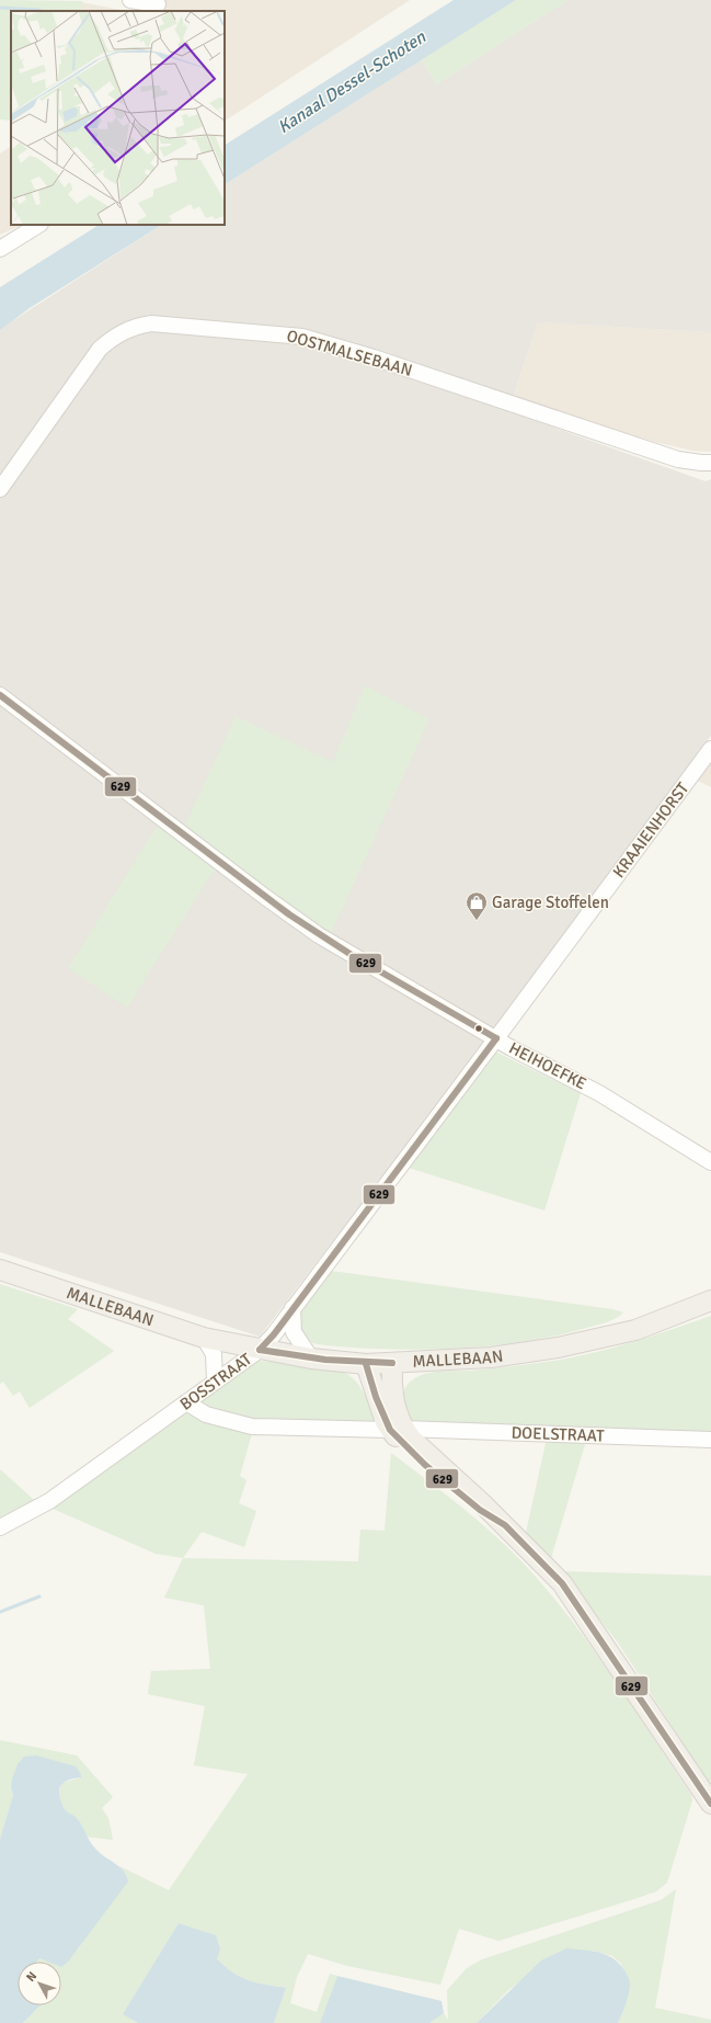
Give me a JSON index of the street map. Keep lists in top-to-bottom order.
{
  "streets": {
    "main road": ["MALLEBAAN"],
    "street": [
      "OOSTMALSEBAAN",
      "KRAAIENHORST",
      "HEIHOEFKE",
      "BOSSTRAAT",
      "DOELSTRAAT"
    ]
  },
  "crossings": [
    ["KRAAIENHORST", "HEIHOEFKE"],
    ["KRAAIENHORST", "BOSSTRAAT"],
    ["HEIHOEFKE", "BOSSTRAAT"],
    ["MALLEBAAN", "BOSSTRAAT"],
    ["BOSSTRAAT", "DOELSTRAAT"]
  ],
  "water": ["Kanaal Dessel-Schoten"],
  "places": {
    "shop": ["Garage Stoffelen"]
  },
  "lines": ["transit line 629"],
  "north": "top left"
}
